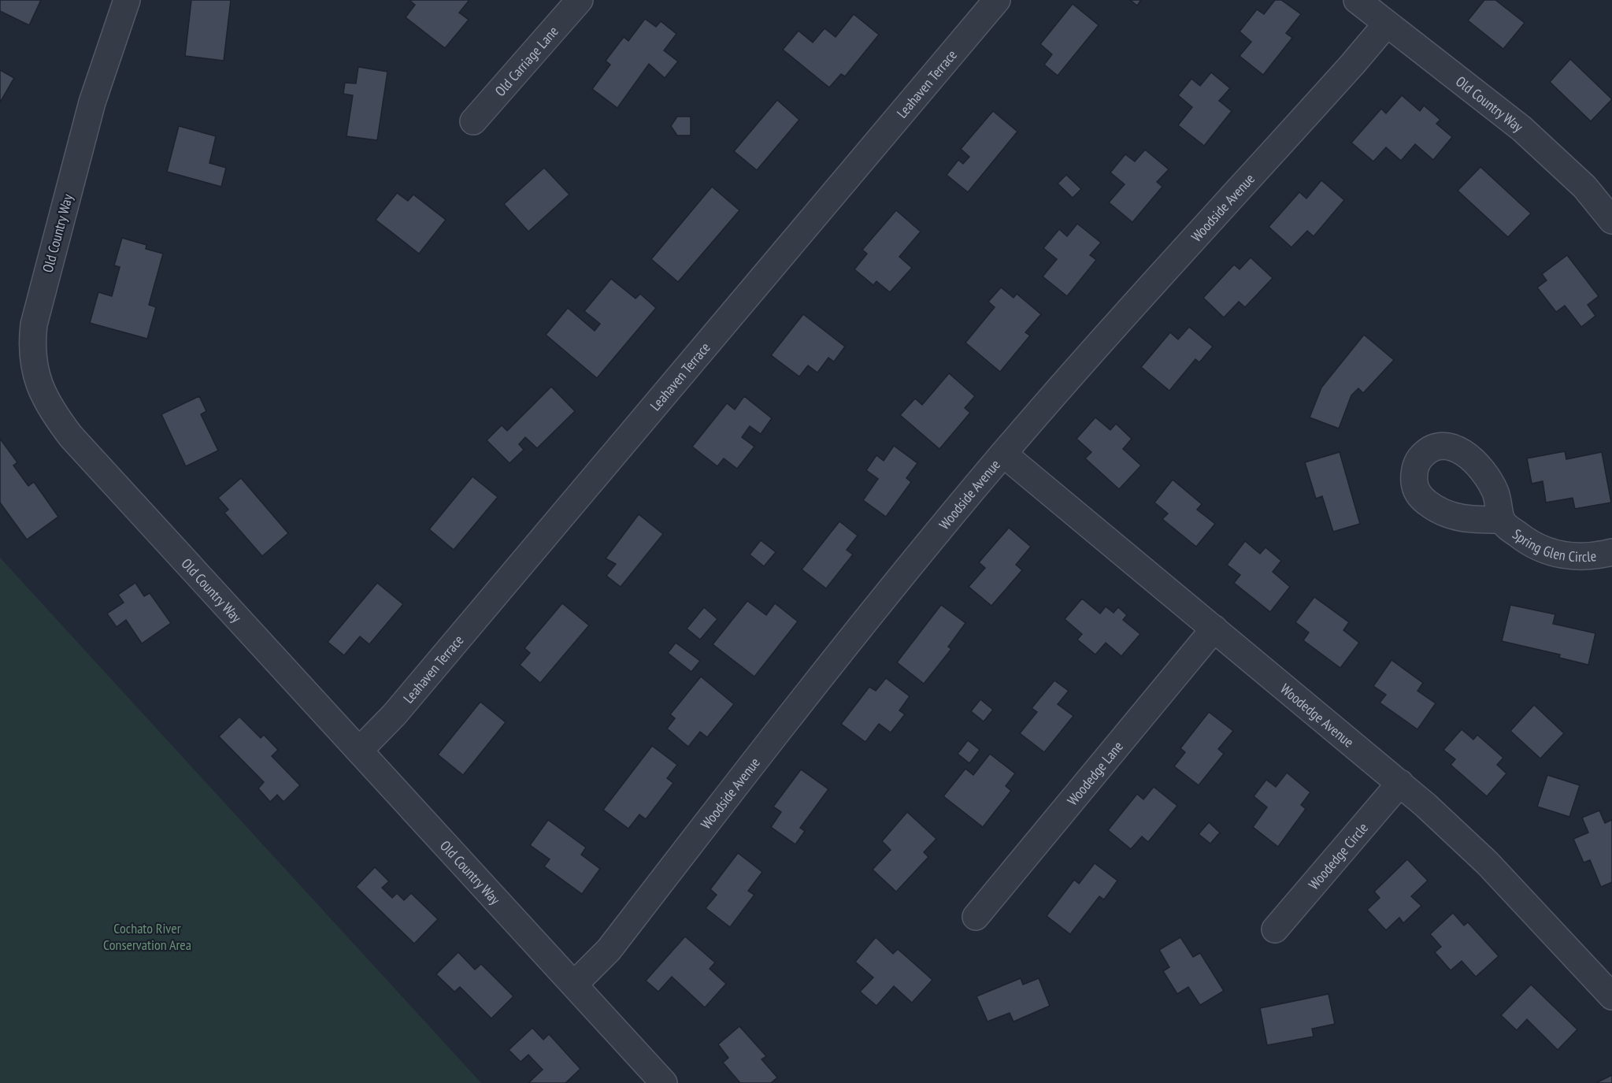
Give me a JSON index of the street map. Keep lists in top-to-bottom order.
{
  "streets": {
    "street": [
      "Old Carriage Lane",
      "Leahaven Terrace",
      "Old Country Way",
      "Woodside Avenue",
      "Spring Glen Circle",
      "Woodedge Avenue",
      "Woodedge Lane",
      "Woodedge Circle"
    ]
  },
  "crossings": [
    ["Leahaven Terrace", "Old Country Way"],
    ["Old Country Way", "Woodside Avenue"],
    ["Woodside Avenue", "Woodedge Avenue"],
    ["Woodedge Avenue", "Woodedge Lane"],
    ["Woodedge Avenue", "Woodedge Circle"]
  ],
  "parks": ["Cochato River Conservation Area"]
}
